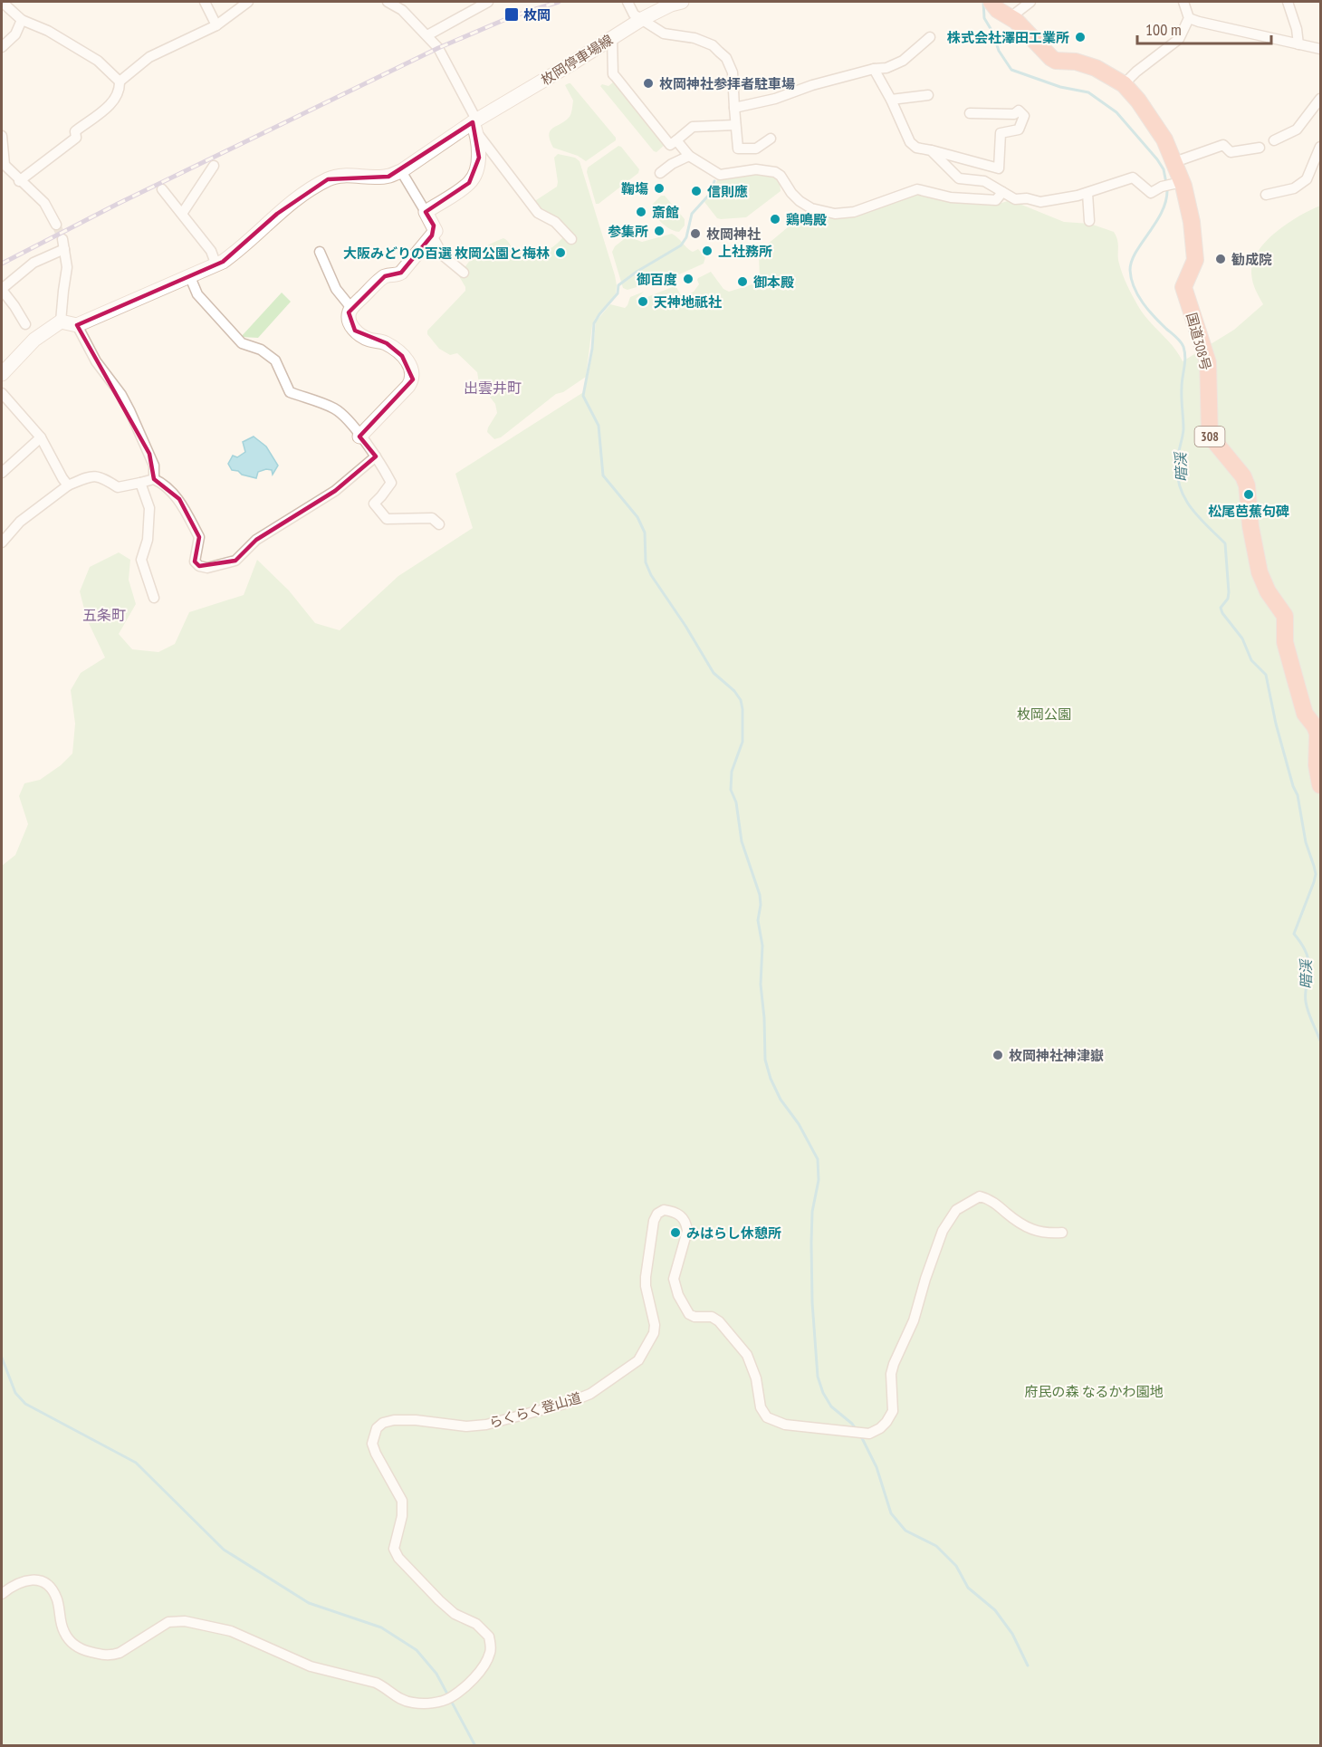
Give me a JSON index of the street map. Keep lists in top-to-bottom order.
{
  "streets": {
    "highway": ["国道308号", "308"],
    "street": ["枚岡停車場線", "らくらく登山道"]
  },
  "districts": ["出雲井町", "五条町"],
  "water": ["暗渓"],
  "parks": ["枚岡公園", "府民の森 なるかわ園地"],
  "places": {
    "transit": ["枚岡"],
    "other": [
      "株式会社澤田工業所",
      "枚岡神社参拝者駐車場",
      "鞠塲",
      "信則應",
      "斎館",
      "鶏鳴殿",
      "参集所",
      "枚岡神社",
      "上社務所",
      "大阪みどりの百選 枚岡公園と梅林",
      "勧成院",
      "御百度",
      "御本殿",
      "天神地祇社",
      "松尾芭蕉句碑",
      "枚岡神社神津嶽",
      "みはらし休憩所"
    ]
  },
  "scale_bar": "100 m"
}
